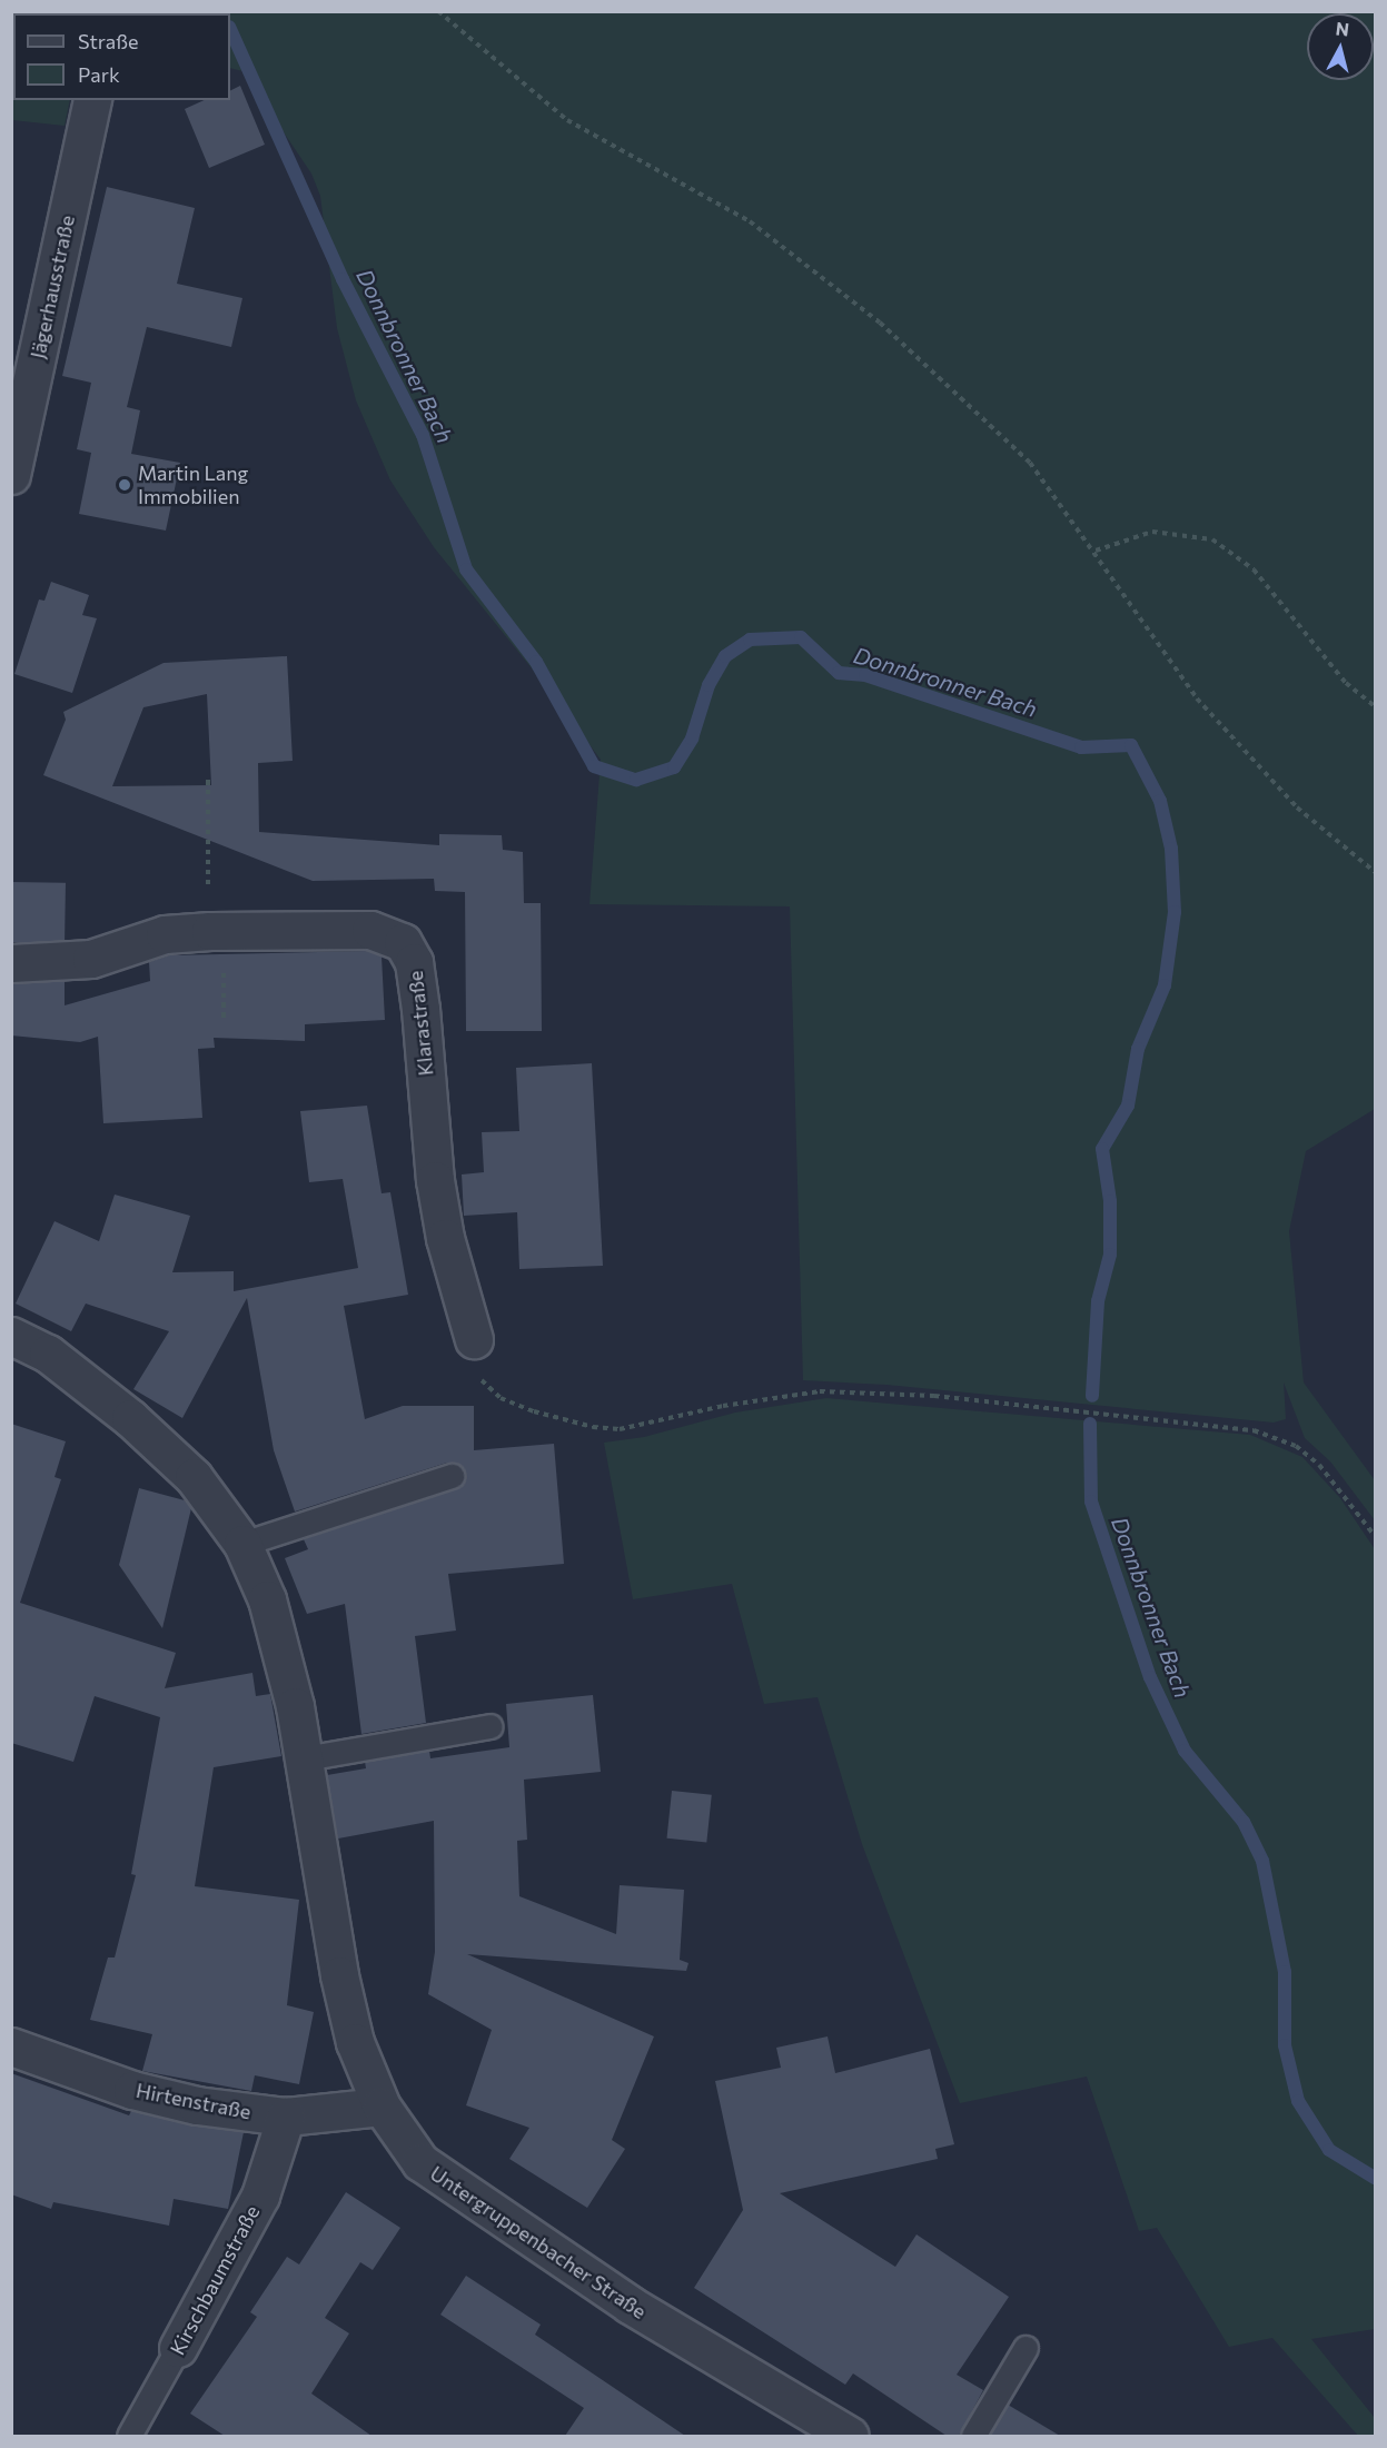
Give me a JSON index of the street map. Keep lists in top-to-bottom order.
{
  "streets": {
    "street": [
      "Jägerhausstraße",
      "Klarastraße",
      "Hirtenstraße",
      "Untergruppenbacher Straße",
      "Kirschbaumstraße"
    ]
  },
  "crossings": [
    ["Hirtenstraße", "Untergruppenbacher Straße"],
    ["Hirtenstraße", "Kirschbaumstraße"]
  ],
  "water": ["Donnbronner Bach"],
  "places": ["Martin Lang Immobilien"],
  "legend": ["Straße", "Park"],
  "north": "top"
}
